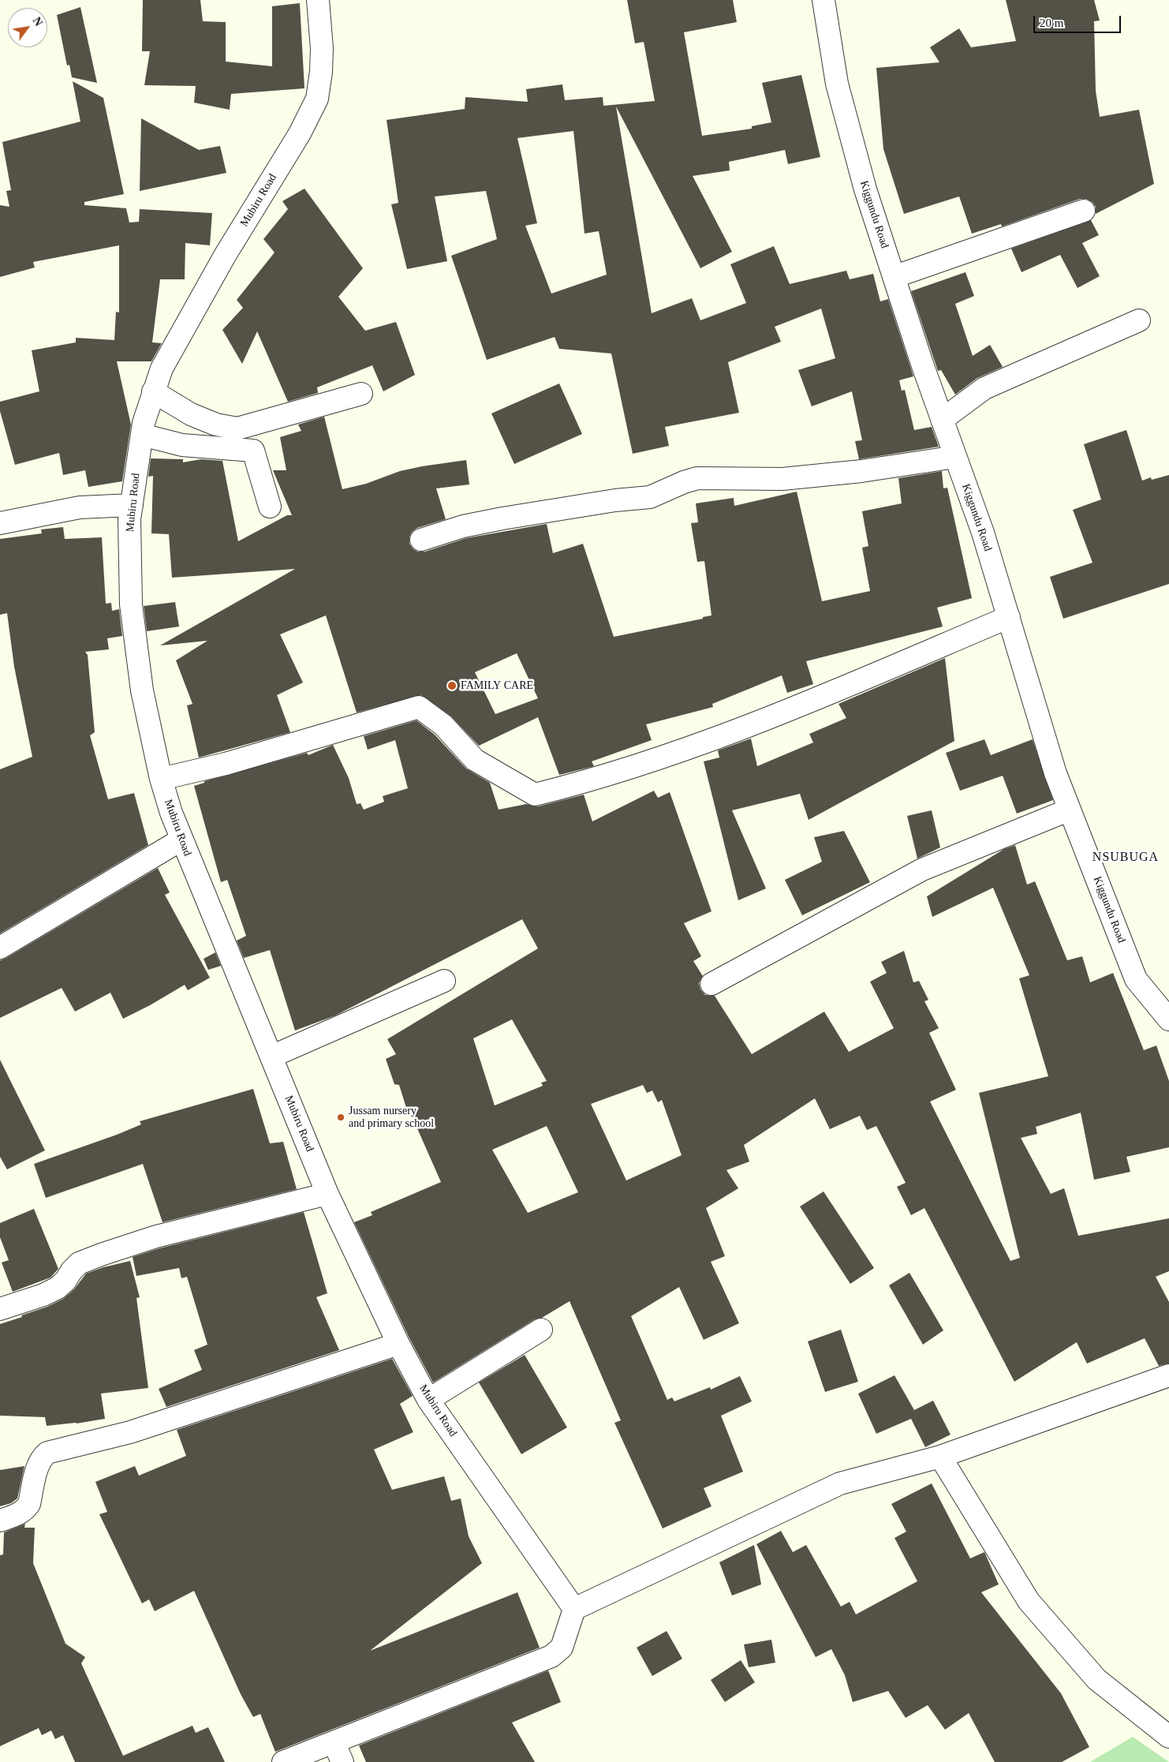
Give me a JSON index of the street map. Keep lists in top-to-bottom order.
{
  "streets": {
    "street": ["Mubiru Road", "Kiggundu Road"]
  },
  "districts": ["NSUBUGA"],
  "places": ["FAMILY CARE", "Jussam nursery and primary school"],
  "scale_bar": "20 m",
  "north": "top right"
}
